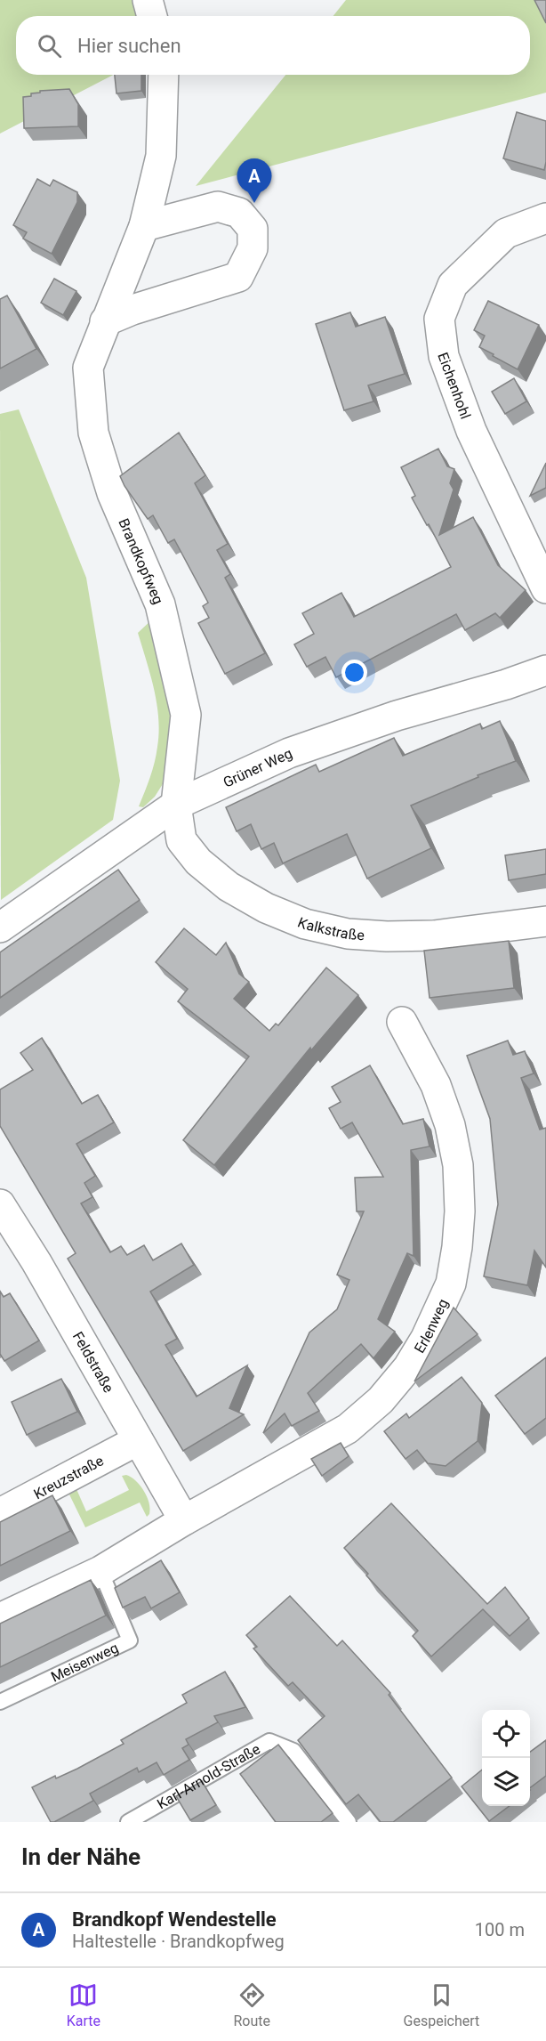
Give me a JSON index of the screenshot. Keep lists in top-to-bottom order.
{
  "streets": {
    "street": [
      "Eichenhohl",
      "Brandkopfweg",
      "Grüner Weg",
      "Kalkstraße",
      "Erlenweg",
      "Feldstraße",
      "Kreuzstraße"
    ],
    "lane": ["Meisenweg", "Karl-Arnold-Straße"]
  },
  "crossings": [
    ["Brandkopfweg", "Grüner Weg"],
    ["Brandkopfweg", "Kalkstraße"],
    ["Grüner Weg", "Kalkstraße"],
    ["Erlenweg", "Feldstraße"],
    ["Feldstraße", "Kreuzstraße"]
  ],
  "page": {
    "search": "Hier suchen",
    "pins": "A",
    "heading": "In der Nähe",
    "list": [
      {
        "mark": "A",
        "name": "Brandkopf Wendestelle",
        "note": "Haltestelle · Brandkopfweg",
        "value": "100 m"
      }
    ],
    "nav": ["Karte", "Route", "Gespeichert"]
  }
}
